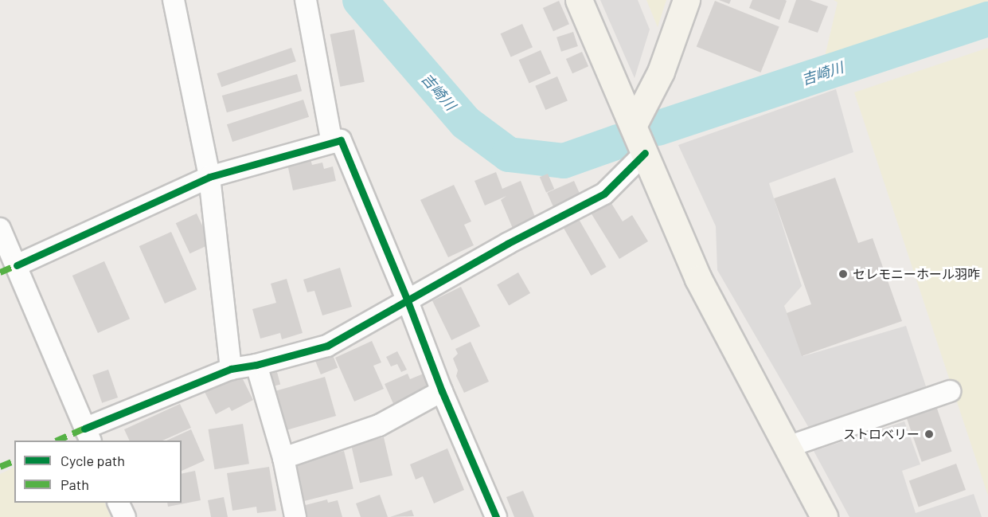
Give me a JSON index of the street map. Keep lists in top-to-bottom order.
{
  "water": ["吉崎川"],
  "places": ["セレモニーホール羽咋", "ストロベリー"],
  "legend": ["Cycle path", "Path"]
}
